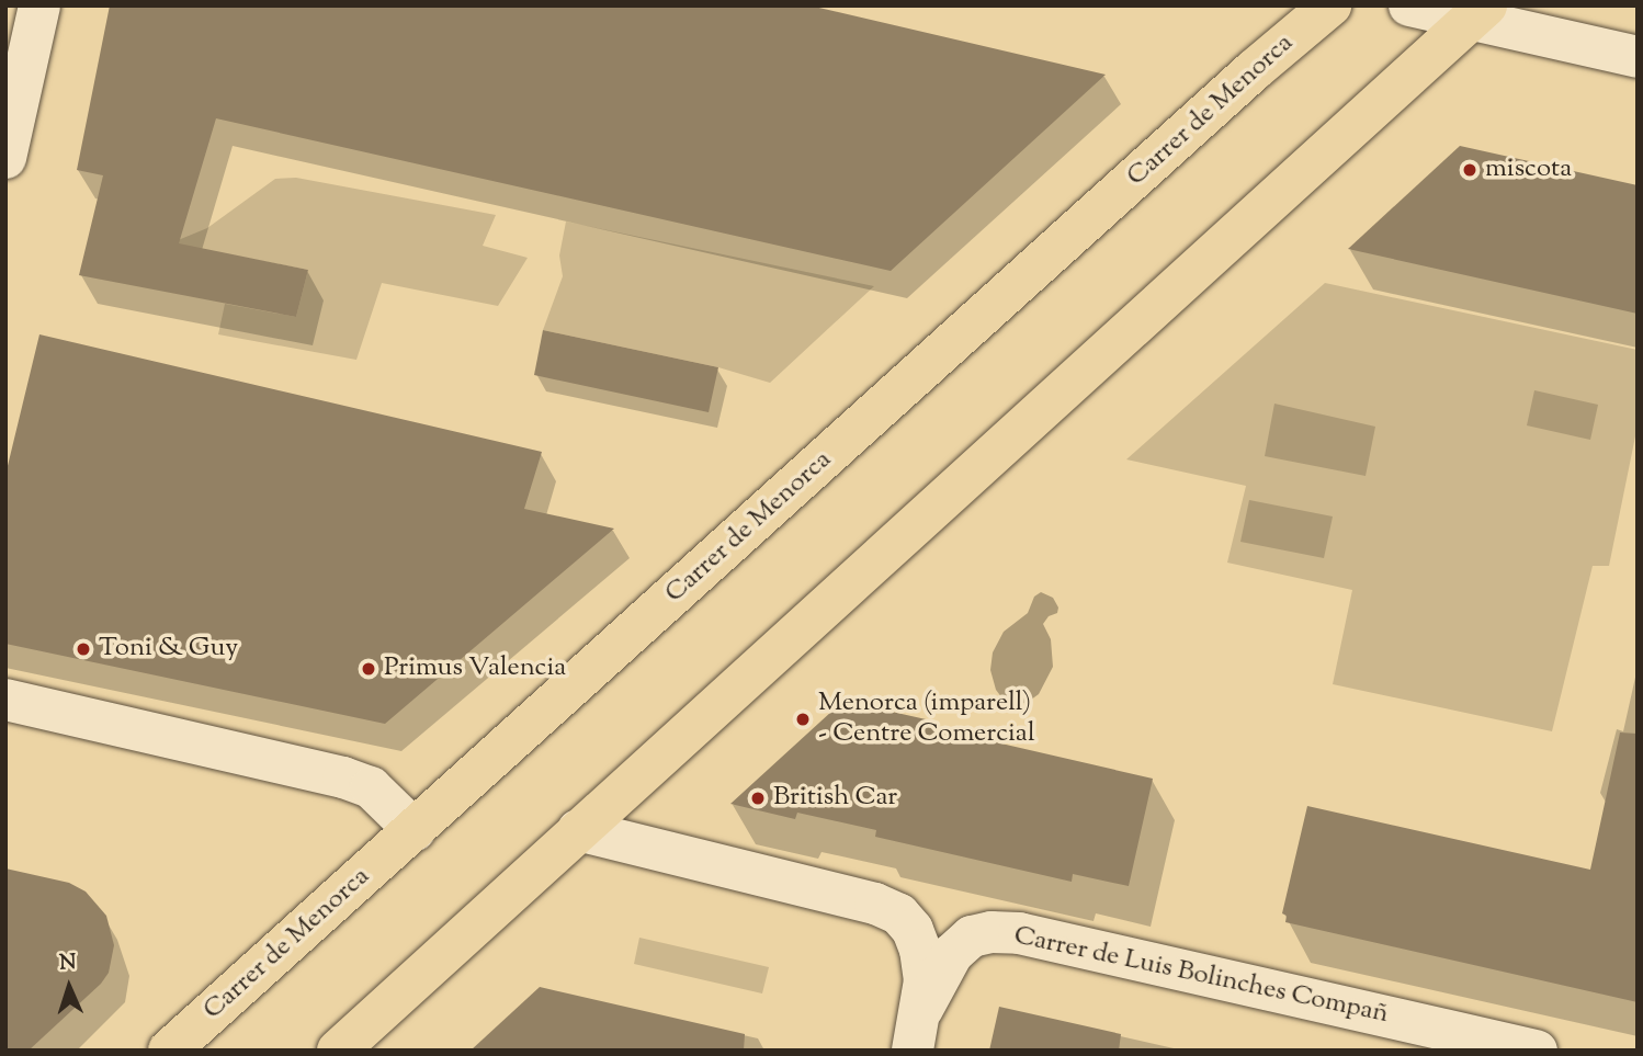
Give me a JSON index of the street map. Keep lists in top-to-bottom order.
{
  "streets": {
    "main road": ["Carrer de Menorca"],
    "street": ["Carrer de Luis Bolinches Compañ"]
  },
  "places": [
    "miscota",
    "Toni & Guy",
    "Primus Valencia",
    "Menorca (imparell) - Centre Comercial",
    "British Car"
  ],
  "north": "top"
}
